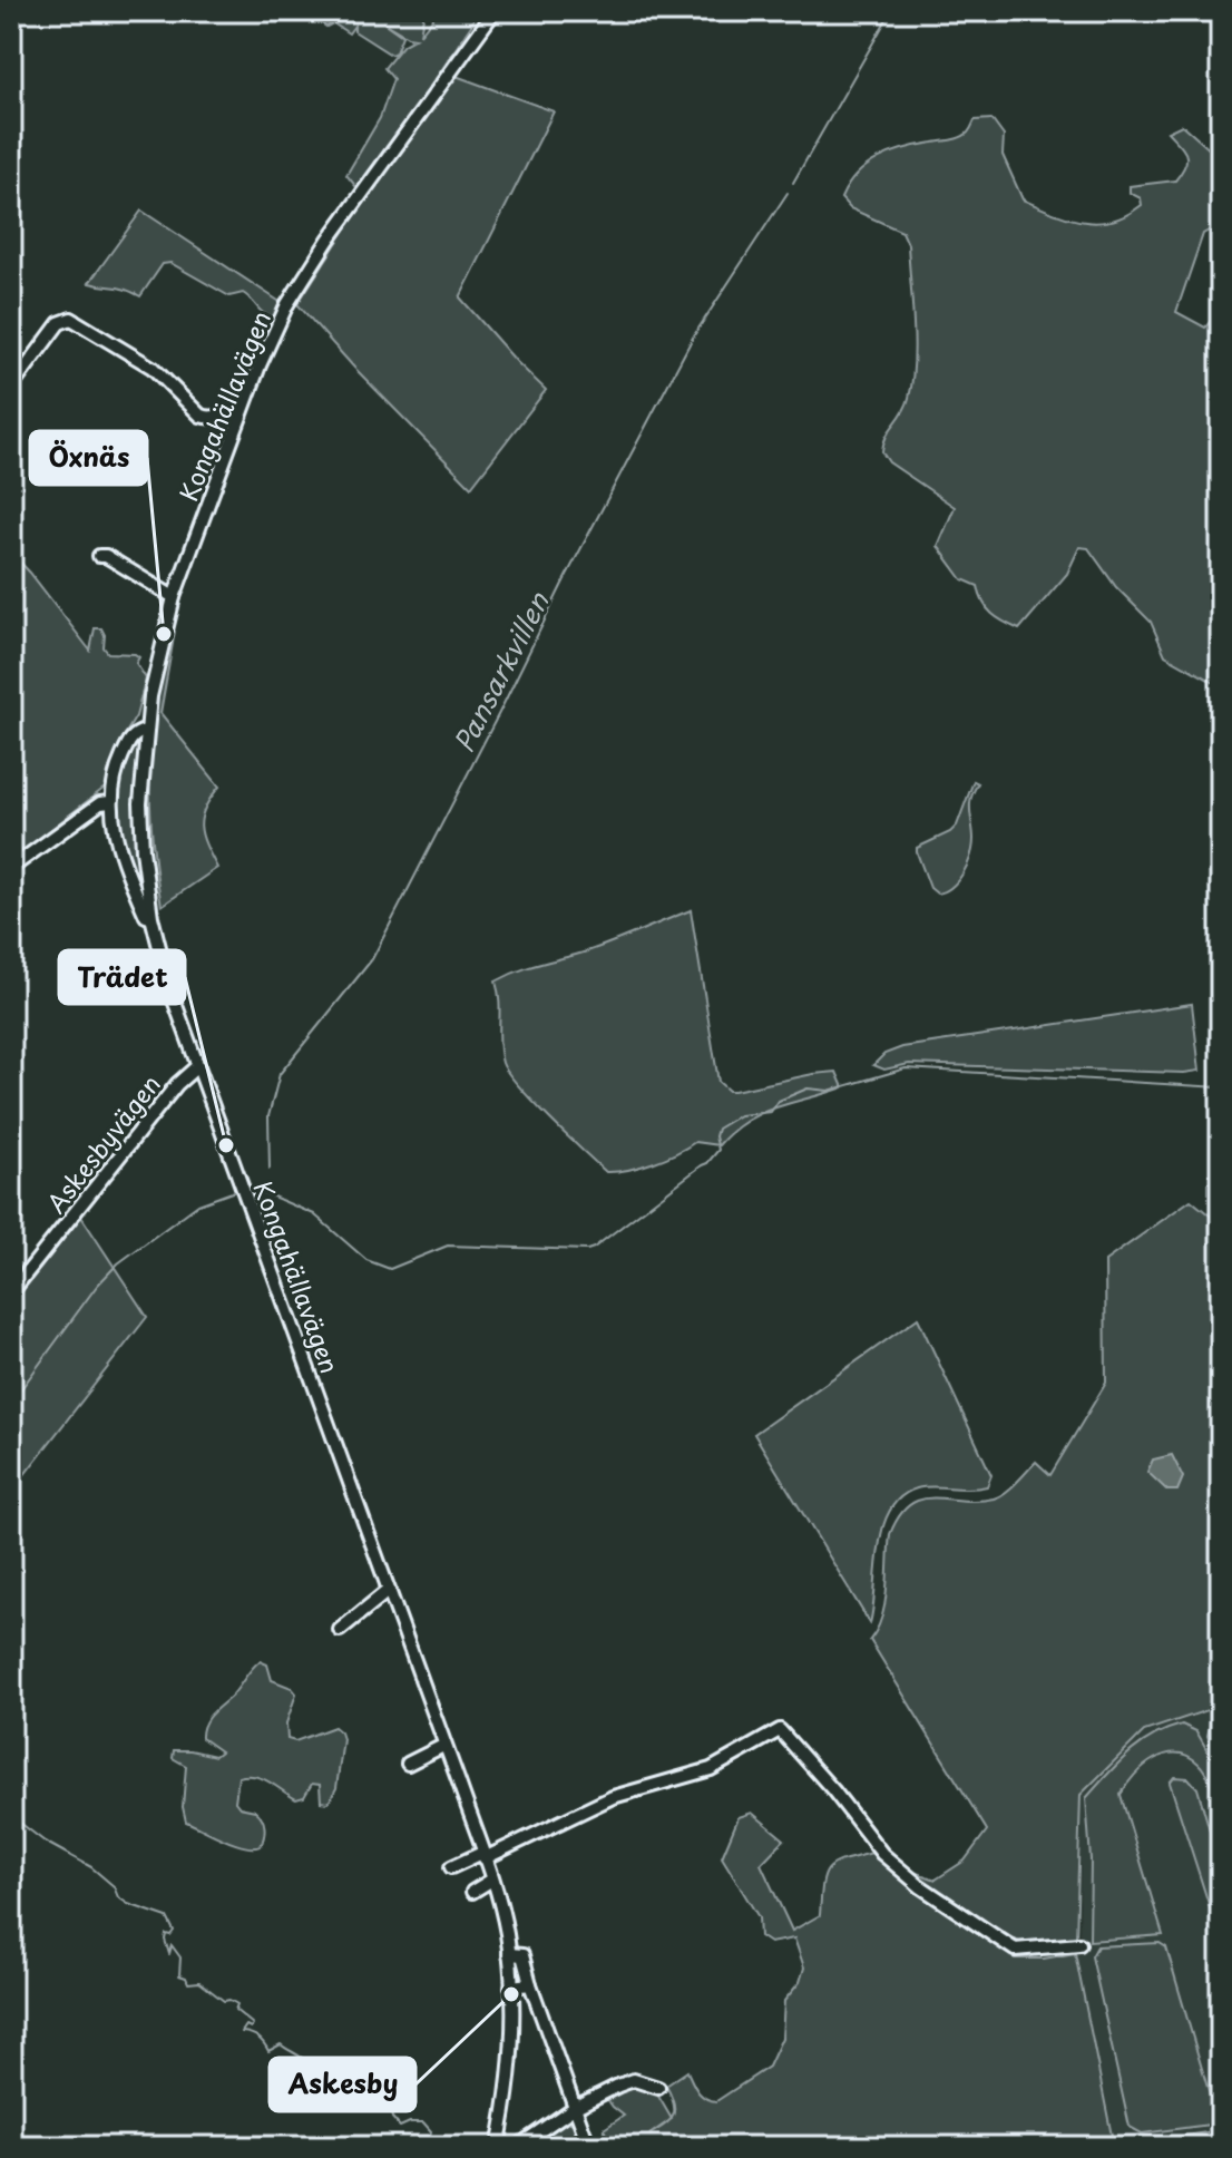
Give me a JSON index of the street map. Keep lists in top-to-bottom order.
{
  "streets": {
    "street": ["Kongahällavägen", "Askesbyvägen"]
  },
  "crossings": [
    ["Kongahällavägen", "Askesbyvägen"]
  ],
  "water": ["Pansarkvillen"],
  "places": ["Öxnäs", "Trädet", "Askesby"]
}
